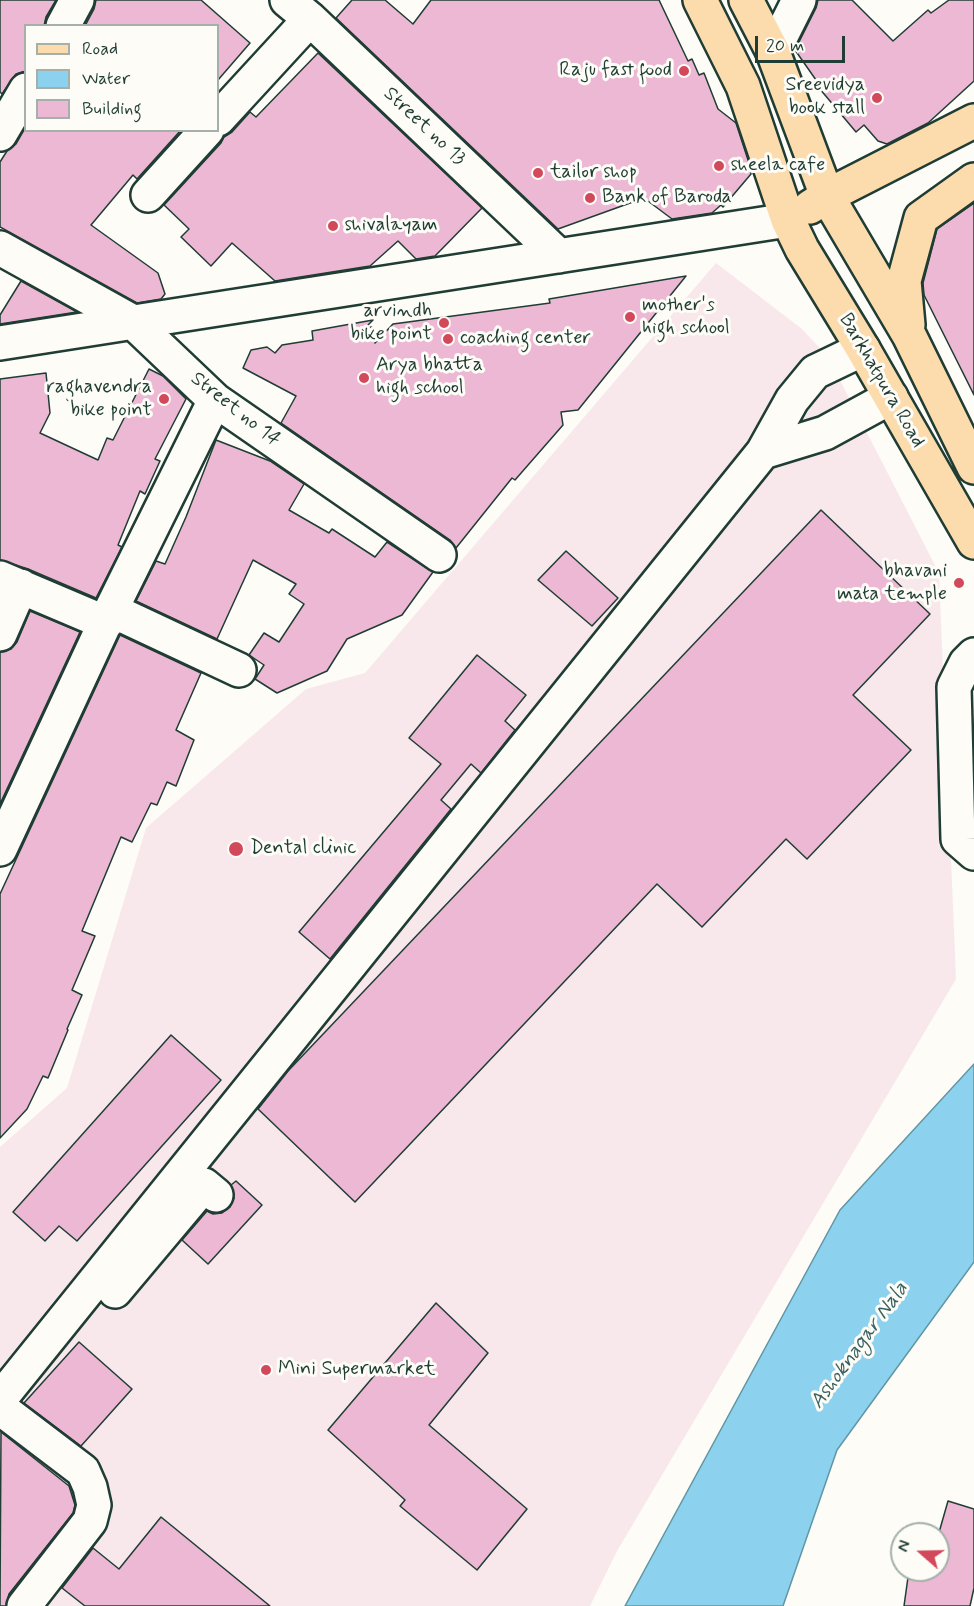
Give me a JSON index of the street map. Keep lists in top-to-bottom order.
{
  "streets": {
    "main road": ["Barkhatpura Road"],
    "street": ["Street no 13", "Street no 14"]
  },
  "water": ["Ashoknagar Nala"],
  "places": [
    "Raju fast food",
    "Sreevidya book stall",
    "sheela cafe",
    "tailor shop",
    "Bank of Baroda",
    "shivalayam",
    "mother's high school",
    "arvindh bike point",
    "coaching center",
    "Arya bhatta high school",
    "raghavendra bike point",
    "bhavani mata temple",
    "Dental clinic",
    "Mini Supermarket"
  ],
  "legend": ["Road", "Water", "Building"],
  "scale_bar": "20 m",
  "north": "left"
}
